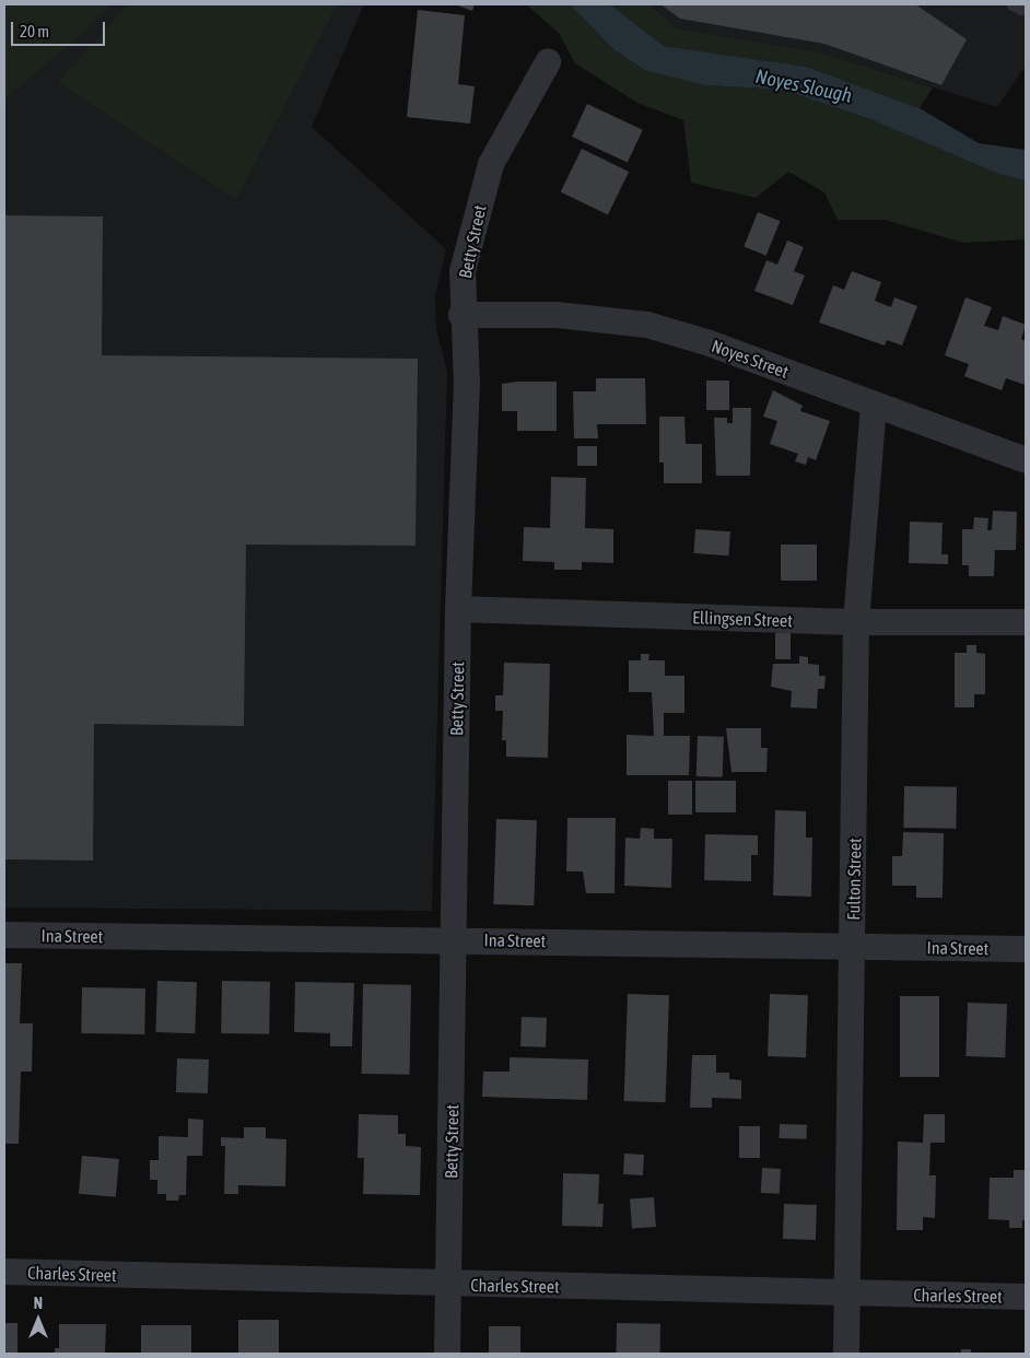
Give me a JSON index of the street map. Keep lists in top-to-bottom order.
{
  "streets": {
    "street": [
      "Betty Street",
      "Noyes Street",
      "Ellingsen Street",
      "Fulton Street",
      "Ina Street",
      "Charles Street"
    ]
  },
  "crossings": [
    ["Betty Street", "Noyes Street"],
    ["Betty Street", "Ellingsen Street"],
    ["Betty Street", "Ina Street"],
    ["Betty Street", "Charles Street"],
    ["Noyes Street", "Fulton Street"],
    ["Ellingsen Street", "Fulton Street"],
    ["Fulton Street", "Ina Street"],
    ["Fulton Street", "Charles Street"]
  ],
  "water": ["Noyes Slough"],
  "scale_bar": "20 m",
  "north": "top"
}
